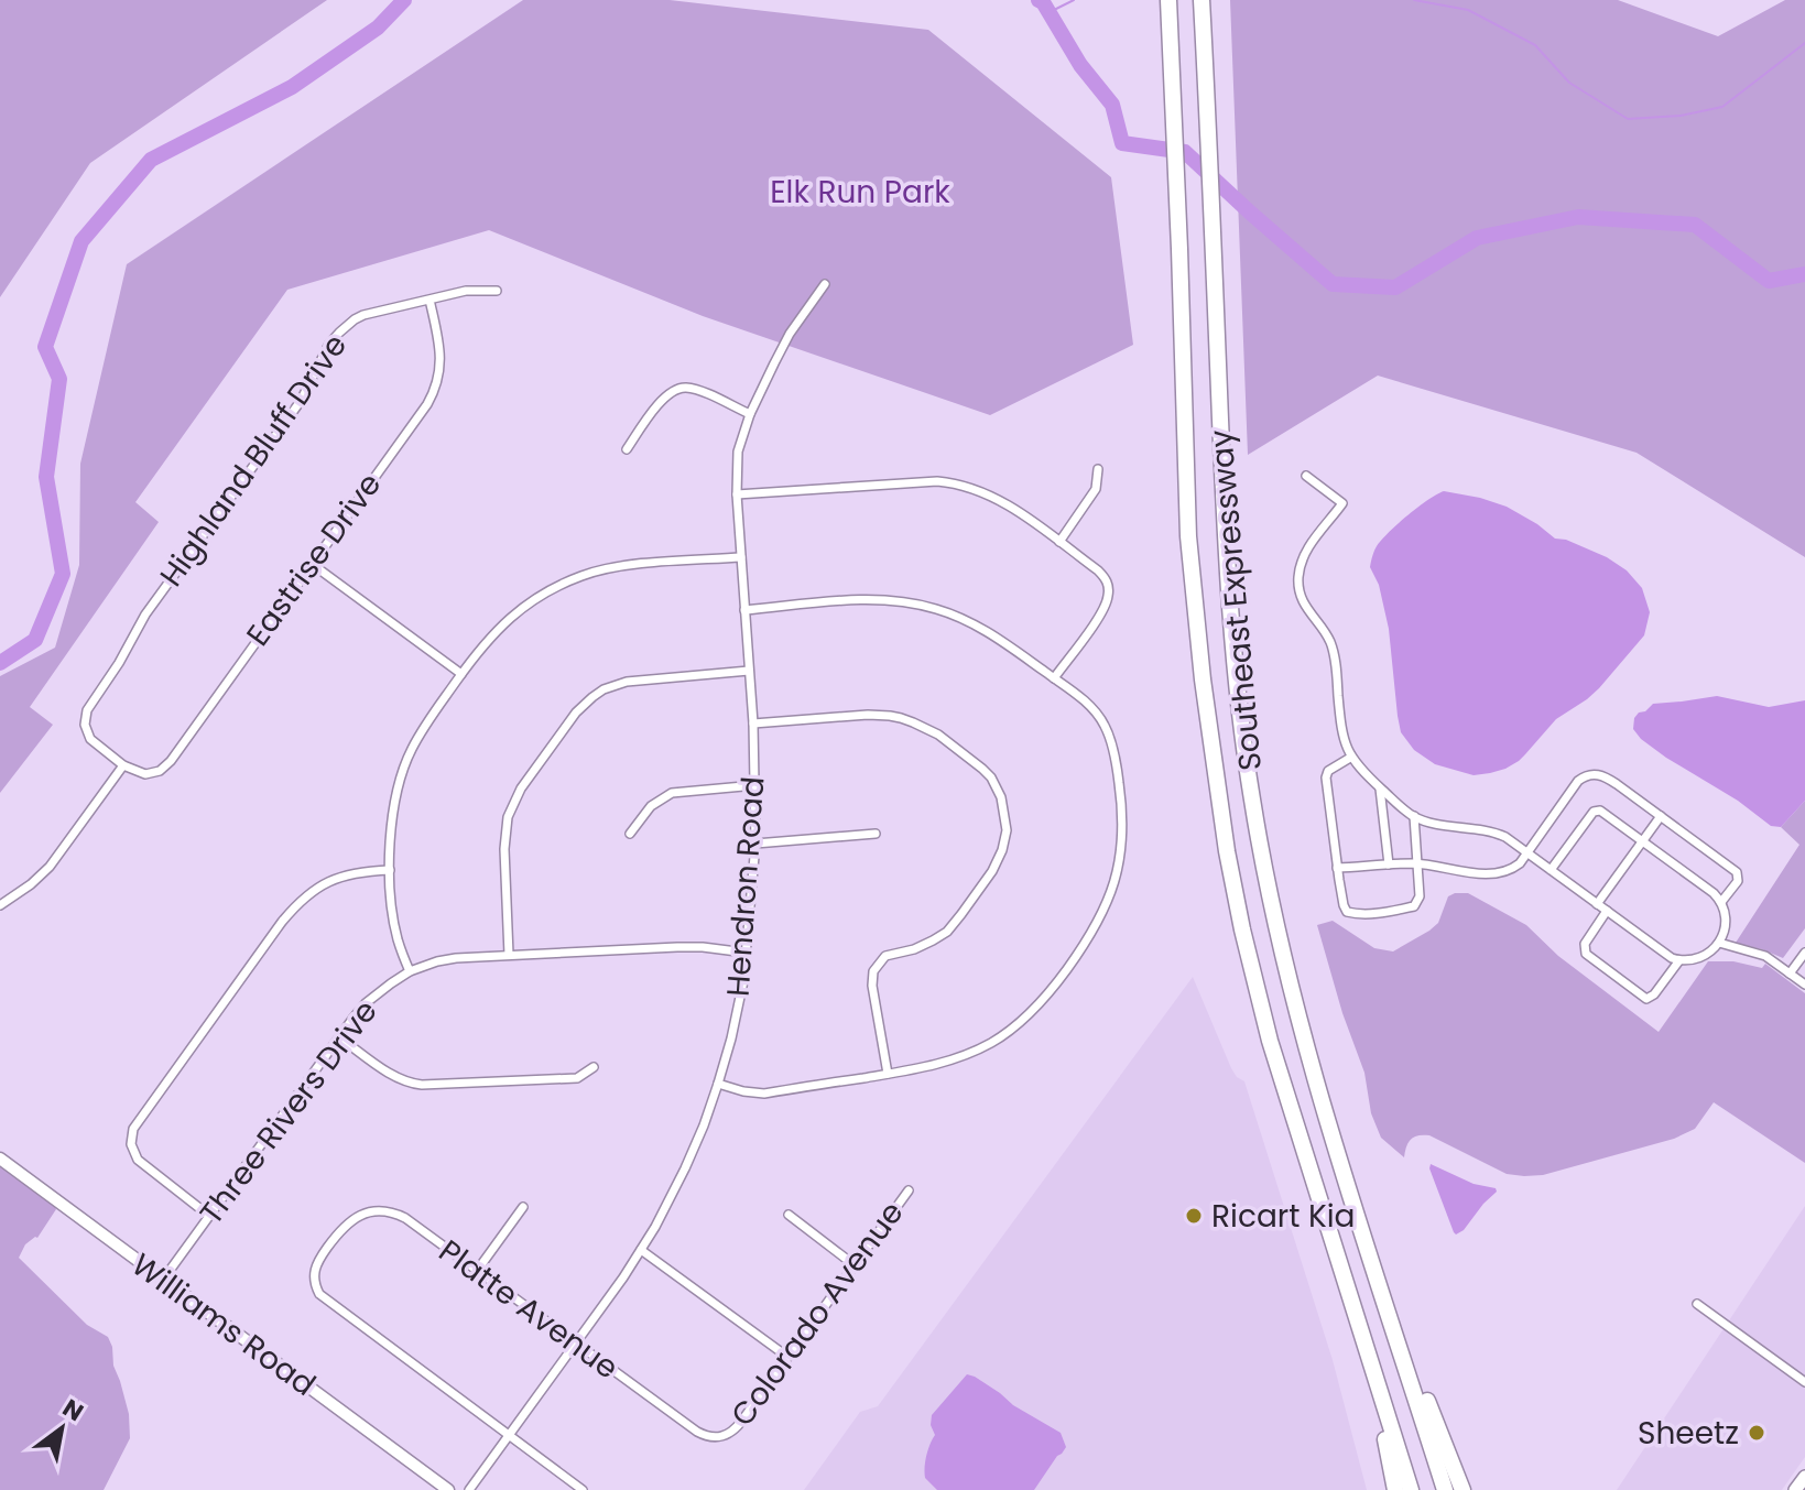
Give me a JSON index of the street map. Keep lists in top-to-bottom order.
{
  "streets": {
    "highway": ["Southeast Expressway"],
    "main road": ["Williams Road"],
    "street": [
      "Highland Bluff Drive",
      "Eastrise Drive",
      "Hendron Road",
      "Three Rivers Drive",
      "Platte Avenue",
      "Colorado Avenue"
    ]
  },
  "crossings": [
    ["Highland Bluff Drive", "Eastrise Drive"],
    ["Hendron Road", "Three Rivers Drive"],
    ["Hendron Road", "Platte Avenue"],
    ["Three Rivers Drive", "Williams Road"],
    ["Platte Avenue", "Colorado Avenue"]
  ],
  "parks": ["Elk Run Park"],
  "places": ["Ricart Kia", "Sheetz"],
  "north": "top right"
}
